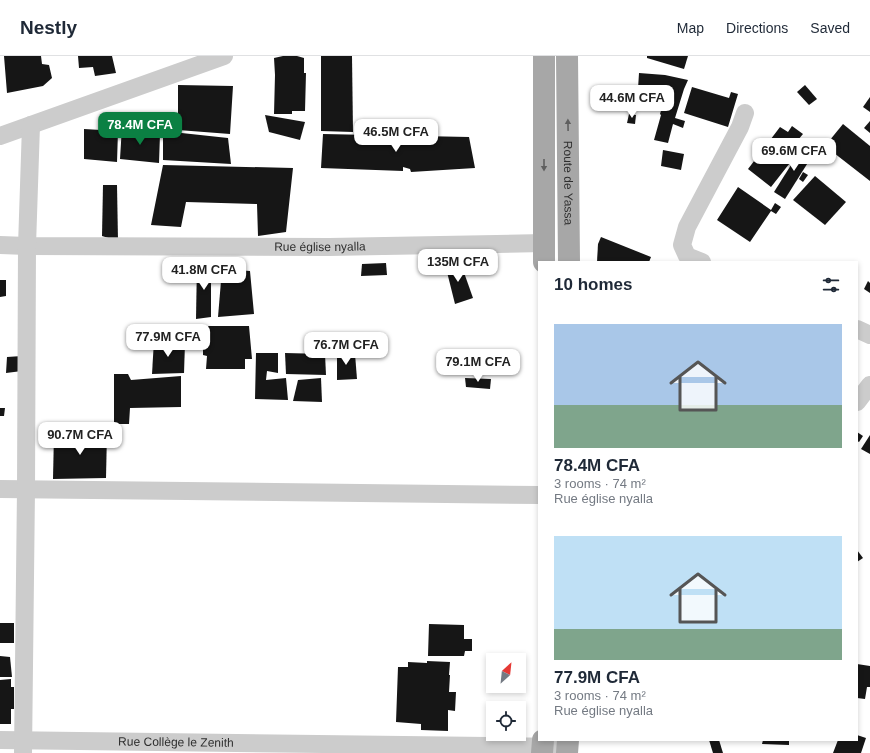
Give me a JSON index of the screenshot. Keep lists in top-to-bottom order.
{
  "streets": {
    "main road": ["Route de Yassa"],
    "street": ["Rue église nyalla", "Rue Collège le Zenith"]
  },
  "crossings": [
    ["Route de Yassa", "Rue église nyalla"]
  ],
  "north": "top right",
  "page": {
    "header": "Nestly",
    "nav": ["Map", "Directions", "Saved"],
    "price": [
      "44.6M CFA",
      "78.4M CFA",
      "46.5M CFA",
      "69.6M CFA",
      "135M CFA",
      "41.8M CFA",
      "77.9M CFA",
      "76.7M CFA",
      "79.1M CFA",
      "90.7M CFA"
    ],
    "heading": "10 homes",
    "list": [
      {
        "name": "78.4M CFA",
        "note": "3 rooms · 74 m² · Rue église nyalla"
      },
      {
        "name": "77.9M CFA",
        "note": "3 rooms · 74 m² · Rue église nyalla"
      }
    ]
  }
}
